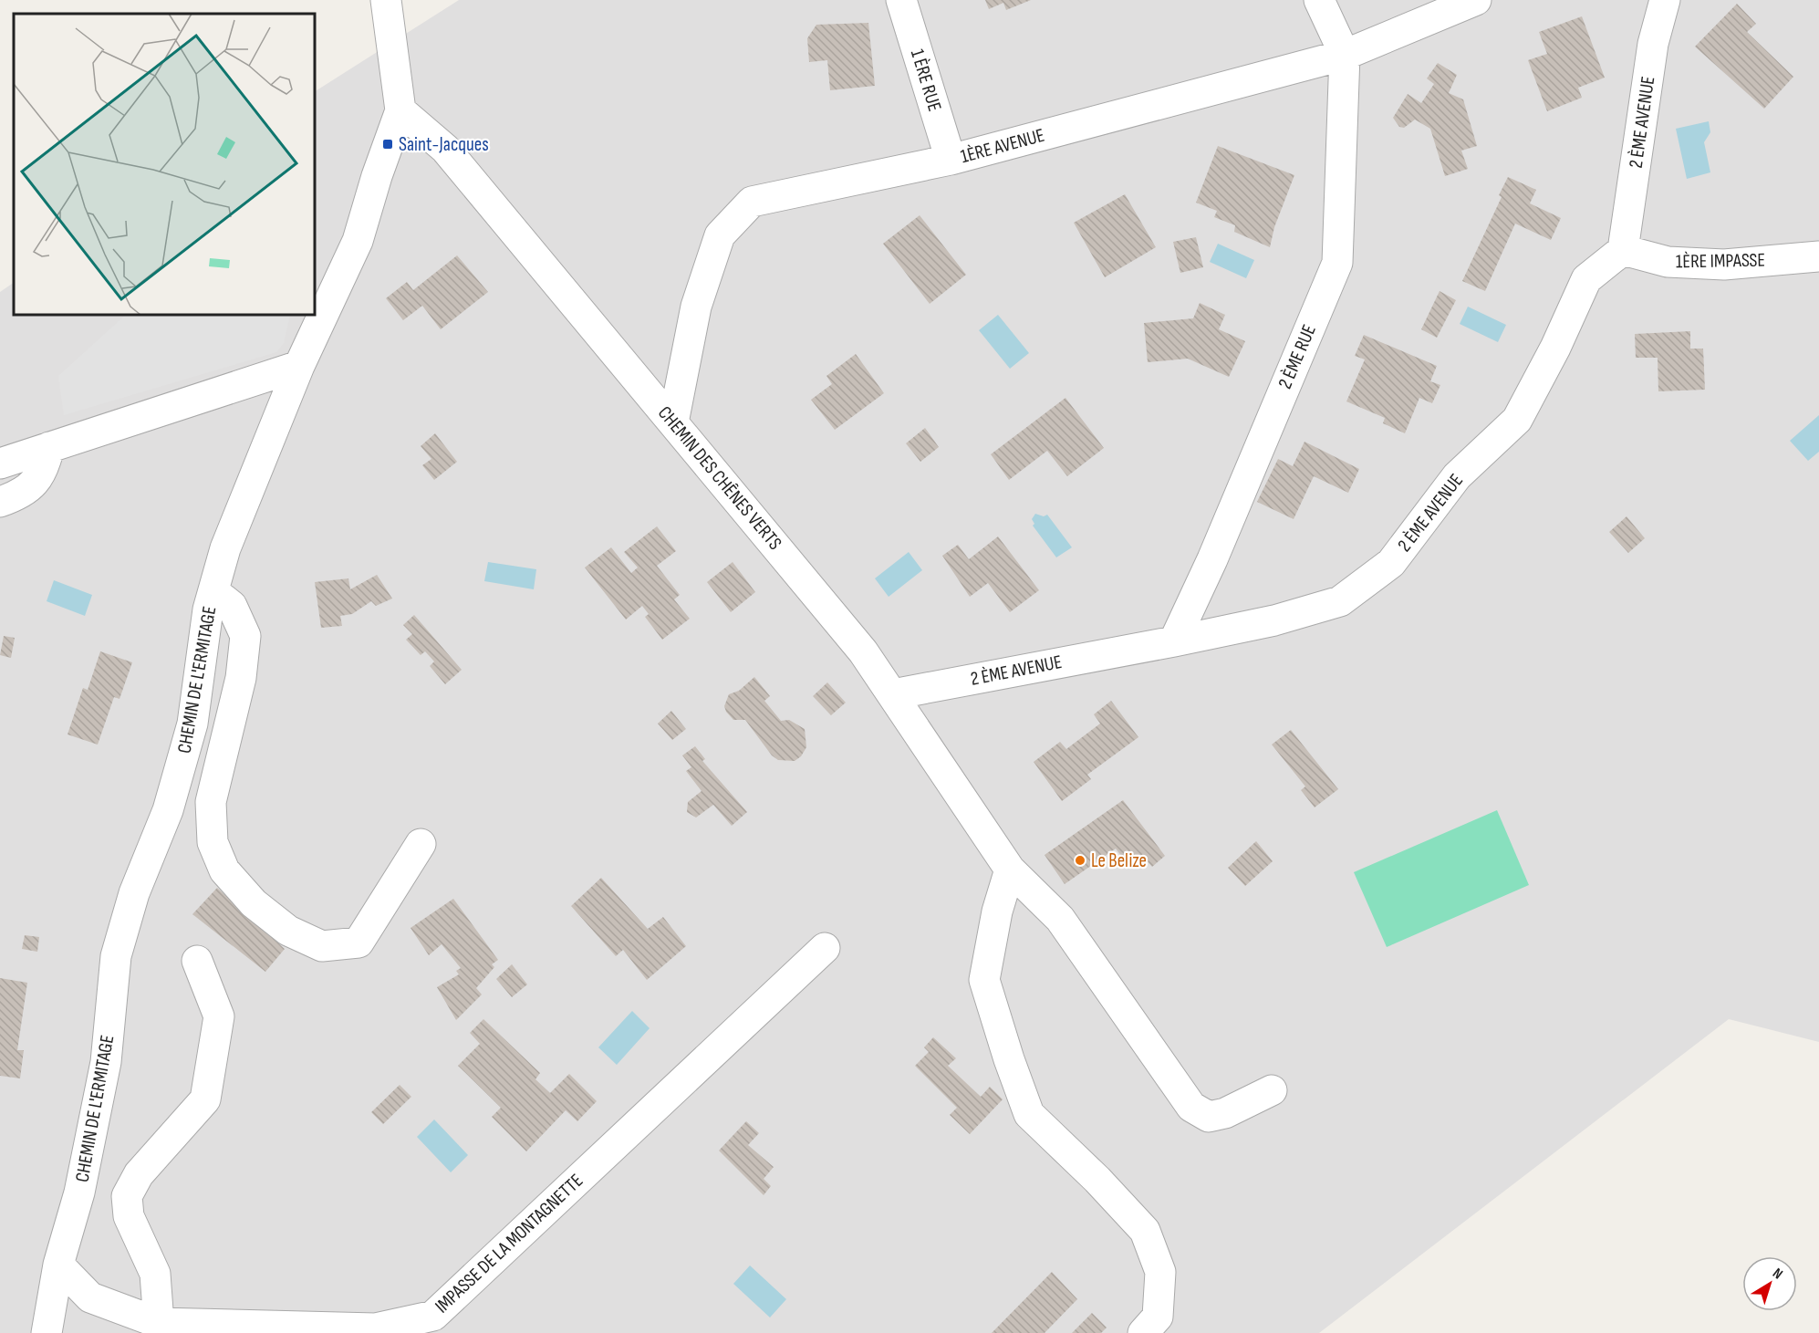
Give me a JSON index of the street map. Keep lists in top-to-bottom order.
{
  "streets": {
    "street": [
      "1 ÈRE RUE",
      "2 ÈME AVENUE",
      "1ÈRE AVENUE",
      "1ÈRE IMPASSE",
      "2 ÈME RUE",
      "CHEMIN DES CHÊNES VERTS",
      "CHEMIN DE L'ERMITAGE",
      "IMPASSE DE LA MONTAGNETTE"
    ]
  },
  "crossings": [
    ["1 ÈRE RUE", "1ÈRE AVENUE"],
    ["2 ÈME AVENUE", "1ÈRE IMPASSE"],
    ["2 ÈME AVENUE", "2 ÈME RUE"],
    ["2 ÈME AVENUE", "CHEMIN DES CHÊNES VERTS"],
    ["1ÈRE AVENUE", "2 ÈME RUE"],
    ["1ÈRE AVENUE", "CHEMIN DES CHÊNES VERTS"],
    ["CHEMIN DES CHÊNES VERTS", "CHEMIN DE L'ERMITAGE"],
    ["CHEMIN DE L'ERMITAGE", "IMPASSE DE LA MONTAGNETTE"]
  ],
  "places": {
    "transit": ["Saint-Jacques"],
    "other": ["Le Belize"]
  },
  "north": "top right"
}
